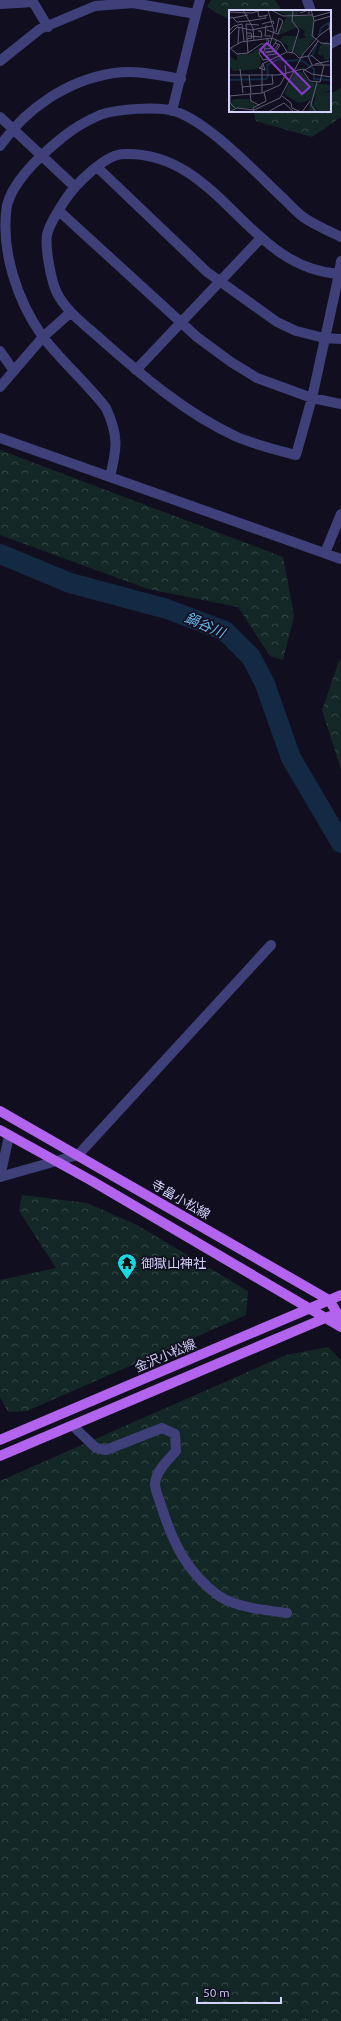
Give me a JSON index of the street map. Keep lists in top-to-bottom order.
{
  "streets": {
    "main road": ["寺畠小松線", "金沢小松線"]
  },
  "crossings": [
    ["寺畠小松線", "金沢小松線"]
  ],
  "water": ["鍋谷川"],
  "places": {
    "temple": ["御獄山神社"]
  },
  "scale_bar": "50 m"
}
